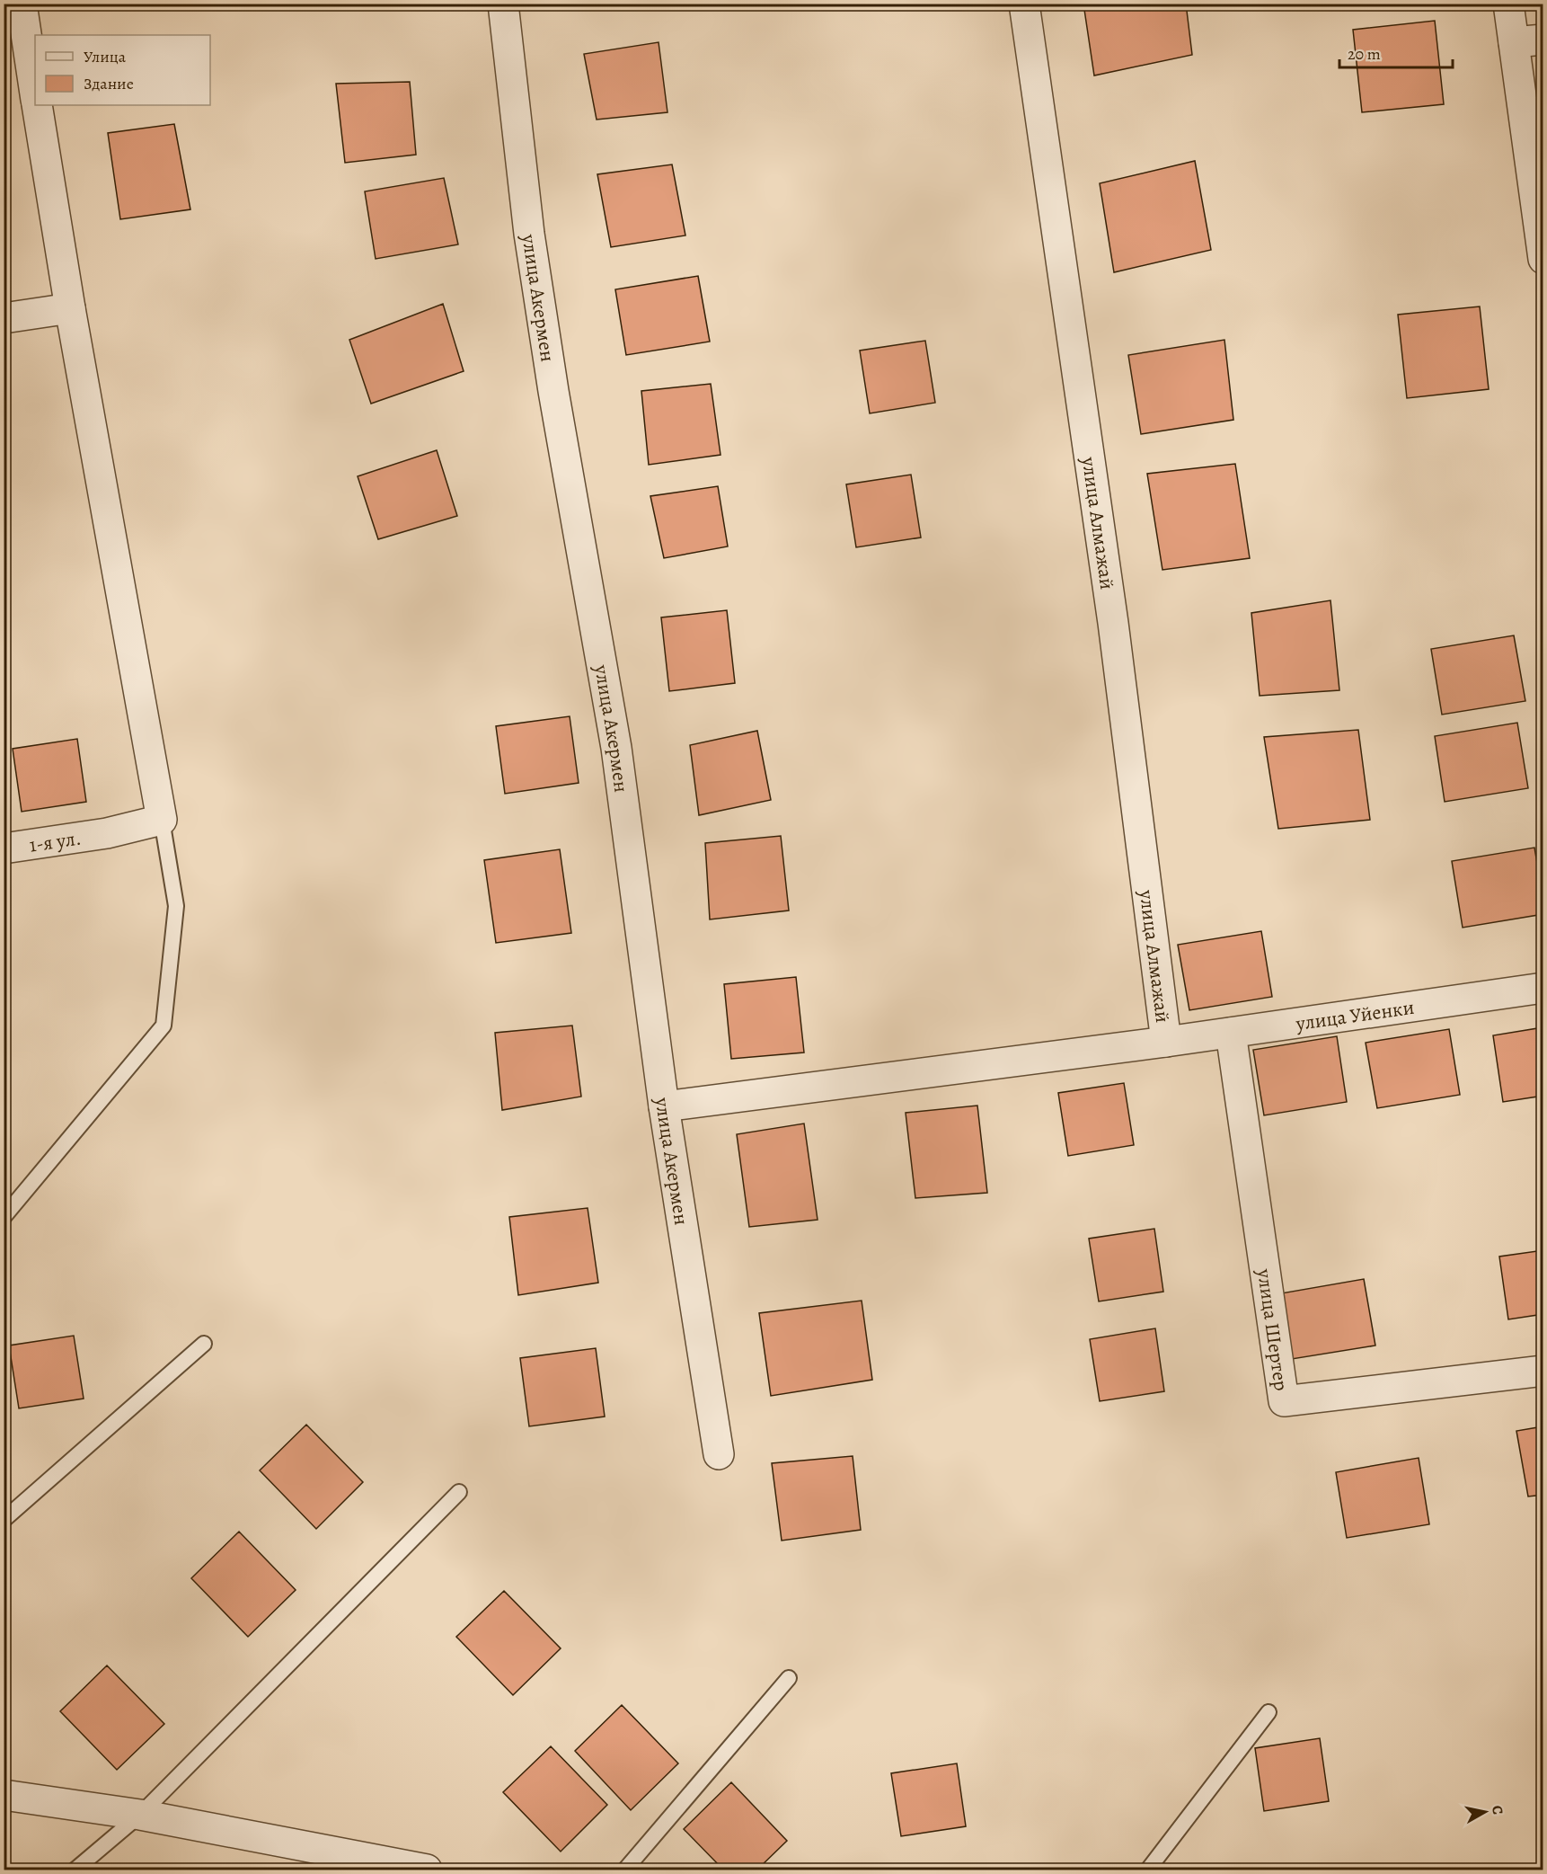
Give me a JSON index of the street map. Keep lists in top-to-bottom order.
{
  "streets": {
    "street": [
      "улица Акермен",
      "улица Алмажай",
      "1-я ул.",
      "улица Уйенки",
      "улица Шертер"
    ]
  },
  "crossings": [
    ["улица Акермен", "улица Уйенки"],
    ["улица Алмажай", "улица Уйенки"],
    ["улица Уйенки", "улица Шертер"]
  ],
  "legend": ["Улица", "Здание"],
  "scale_bar": "20 m",
  "north": "right"
}
